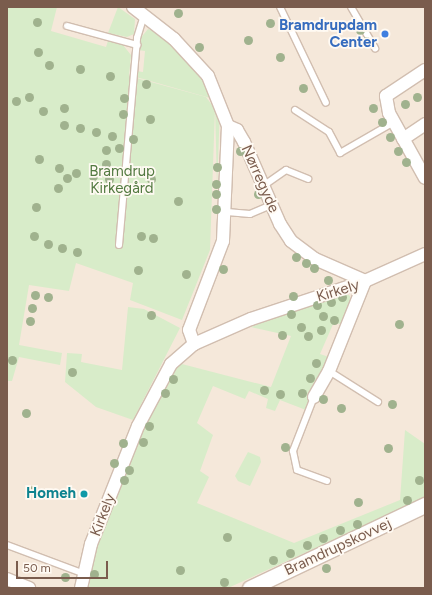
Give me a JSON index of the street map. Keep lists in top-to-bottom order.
{
  "streets": {
    "street": ["Nørregyde", "Kirkely", "Bramdrupskovvej"]
  },
  "crossings": [
    ["Nørregyde", "Kirkely"]
  ],
  "parks": ["Bramdrup Kirkegård"],
  "places": ["Bramdrupdam Center", "Homeh"],
  "scale_bar": "50 m"
}
